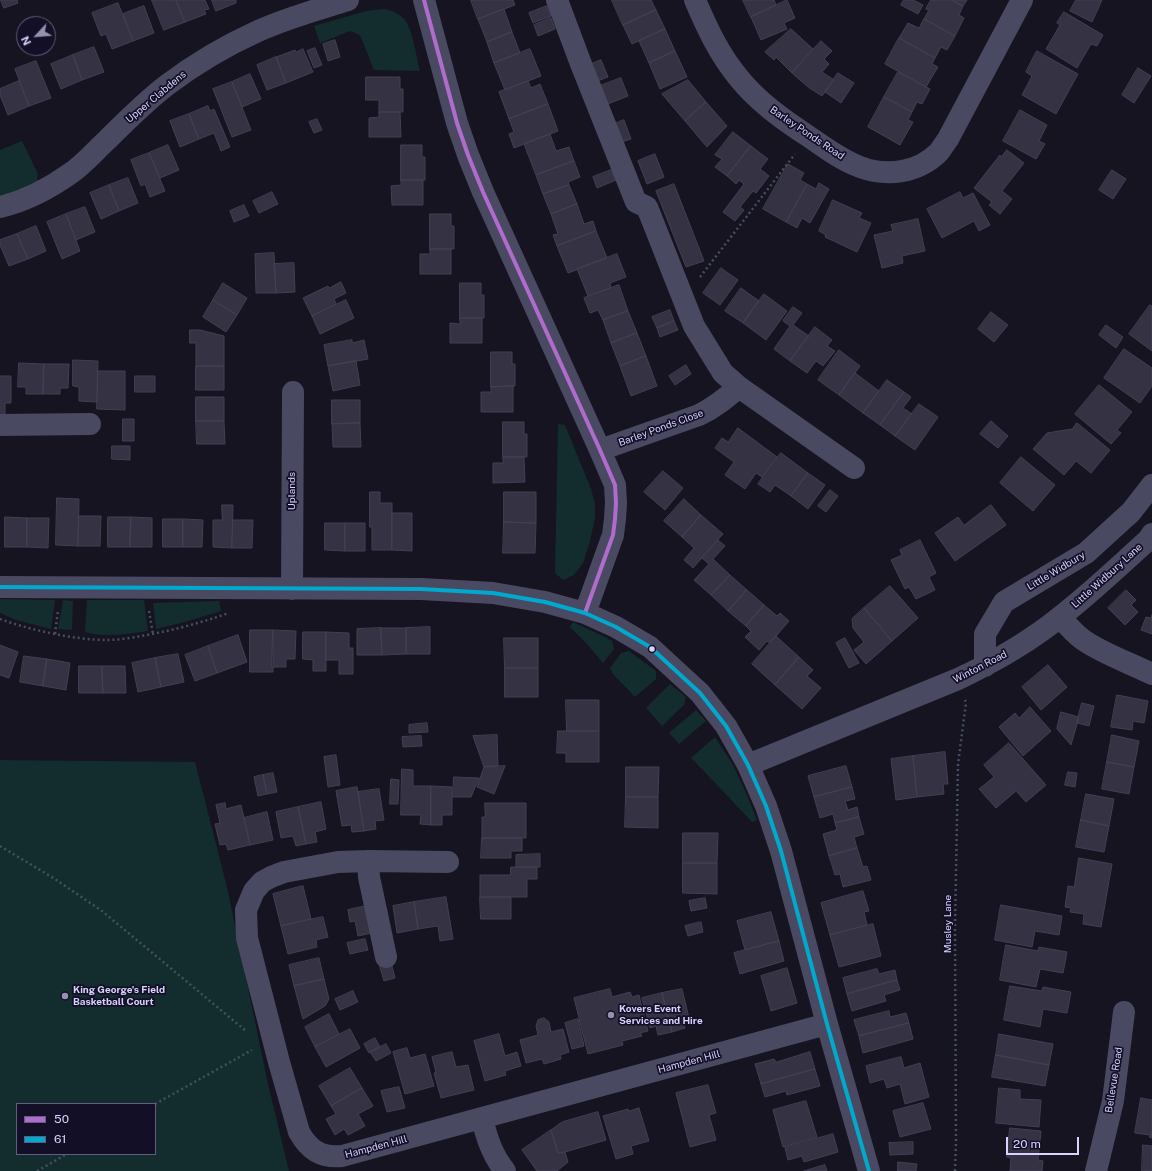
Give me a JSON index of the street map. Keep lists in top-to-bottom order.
{
  "streets": {
    "street": [
      "Upper Clabdens",
      "Barley Ponds Road",
      "Barley Ponds Close",
      "Uplands",
      "Little Widbury",
      "Little Widbury Lane",
      "Winton Road",
      "Hampden Hill",
      "Bellevue Road"
    ],
    "path": ["Musley Lane"]
  },
  "crossings": [
    ["Little Widbury", "Winton Road"],
    ["Little Widbury Lane", "Winton Road"],
    ["Winton Road", "Musley Lane"]
  ],
  "places": ["King George's Field Basketball Court", "Kovers Event Services and Hire"],
  "lines": ["transit line 50", "transit line 61"],
  "legend": ["50", "61"],
  "scale_bar": "20 m",
  "north": "bottom left"
}
